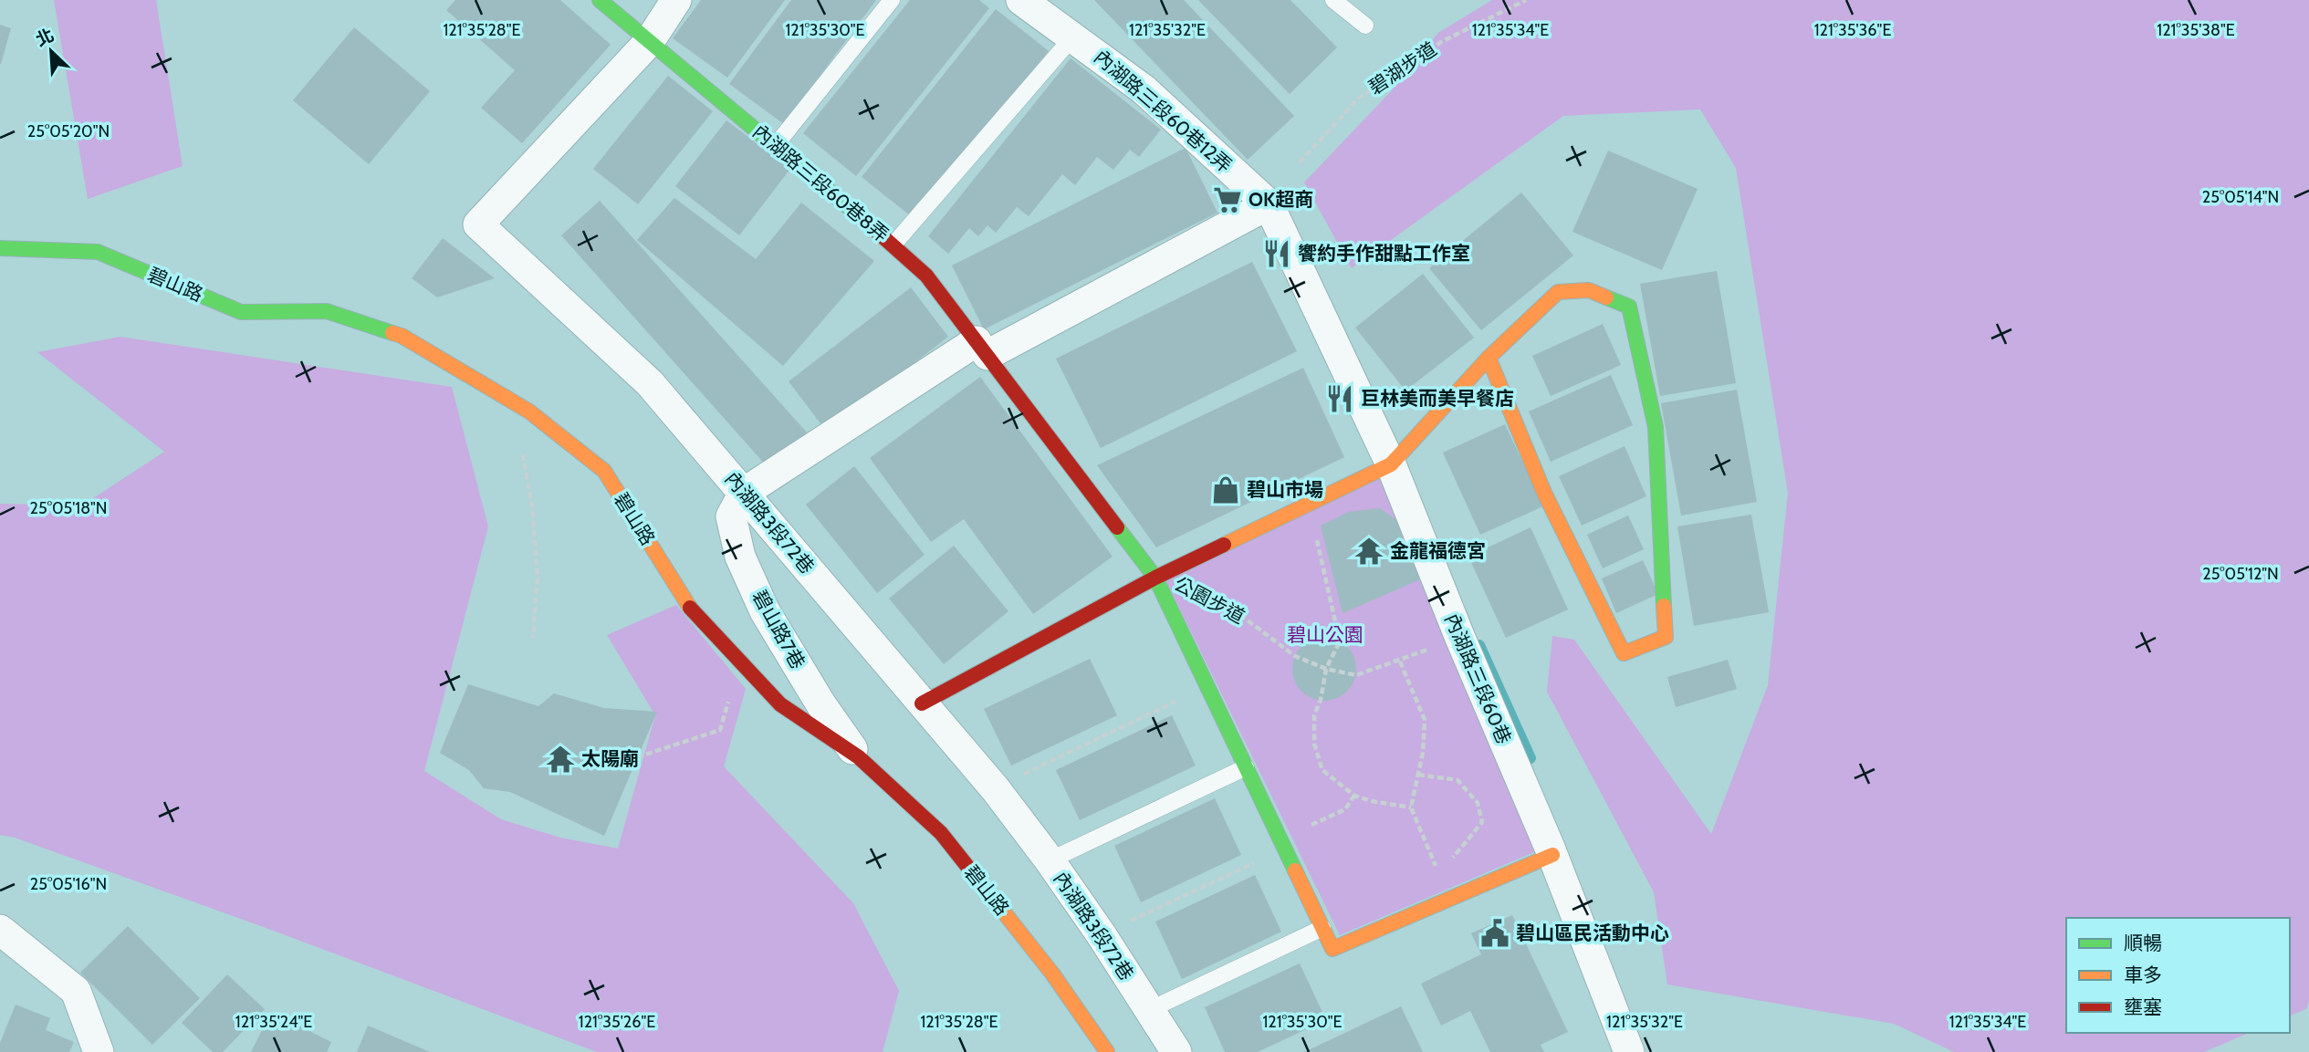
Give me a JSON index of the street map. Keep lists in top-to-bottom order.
{
  "streets": {
    "street": [
      "內湖路三段60巷12弄",
      "內湖路三段60巷8弄",
      "碧山路",
      "內湖路3段72巷",
      "碧山路7巷",
      "內湖路三段60巷"
    ],
    "path": ["碧湖步道", "公園步道"]
  },
  "crossings": [
    ["內湖路三段60巷12弄", "內湖路三段60巷"],
    ["內湖路三段60巷8弄", "內湖路3段72巷"],
    ["碧山路", "碧山路7巷"],
    ["內湖路3段72巷", "碧山路7巷"],
    ["公園步道", "內湖路三段60巷"]
  ],
  "parks": ["碧山公園"],
  "places": {
    "supermarket": ["OK超商"],
    "restaurant": ["饗約手作甜點工作室", "巨林美而美早餐店"],
    "shop": ["碧山市場"],
    "temple": ["金龍福德宮", "太陽廟"],
    "public building": ["碧山區民活動中心"]
  },
  "legend": ["順暢", "車多", "壅塞"],
  "north": "top left",
  "coordinates": [
    "121°35'28\"E",
    "121°35'30\"E",
    "121°35'32\"E",
    "121°35'34\"E",
    "121°35'36\"E",
    "121°35'38\"E",
    "25°05'20\"N",
    "25°05'14\"N",
    "25°05'18\"N",
    "25°05'12\"N",
    "25°05'16\"N",
    "121°35'26\"E",
    "121°35'24\"E"
  ]
}
